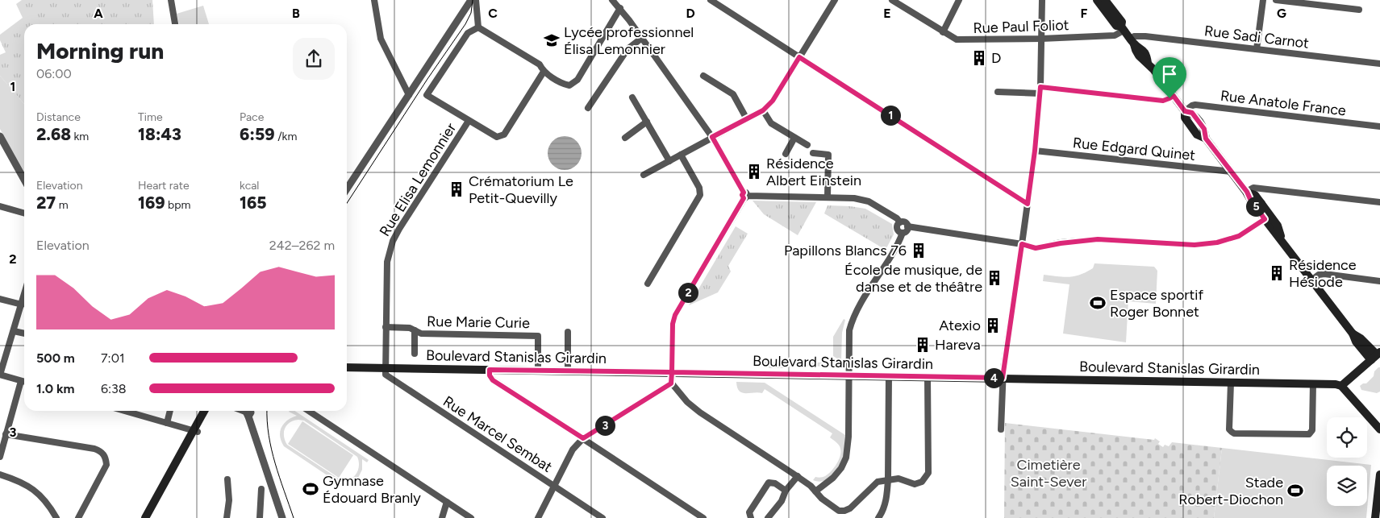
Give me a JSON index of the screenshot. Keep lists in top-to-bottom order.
{
  "streets": {
    "main road": ["Boulevard Stanislas Girardin"],
    "street": [
      "Rue Paul Foliot",
      "Rue Sadi Carnot",
      "Rue Anatole France",
      "Rue Edgard Quinet",
      "Rue Elisa Lemonnier",
      "Rue Marie Curie",
      "Rue Marcel Sembat"
    ]
  },
  "crossings": [
    ["Rue Elisa Lemonnier", "Rue Marie Curie"],
    ["Rue Elisa Lemonnier", "Boulevard Stanislas Girardin"],
    ["Rue Elisa Lemonnier", "Rue Marcel Sembat"],
    ["Rue Marie Curie", "Boulevard Stanislas Girardin"],
    ["Boulevard Stanislas Girardin", "Rue Marcel Sembat"]
  ],
  "parks": ["Cimetière Saint-Sever"],
  "places": {
    "school or university": ["Lycée professionnel Élisa Lemonnier"],
    "building": [
      "D",
      "Résidence Albert Einstein",
      "Crématorium Le Petit-Quevilly",
      "Papillons Blancs 76",
      "Résidence Hésiode",
      "École de musique, de danse et de théâtre",
      "Atexio",
      "Hareva"
    ],
    "sports": ["Espace sportif Roger Bonnet", "Gymnase Édouard Branly", "Stade Robert-Diochon"]
  },
  "page": {
    "heading": ["Morning run", "06:00"],
    "stats": [
      ["Distance", "2.68 km"],
      ["Time", "18:43"],
      ["Pace", "6:59 /km"],
      ["Elevation", "27 m"],
      ["Heart rate", "169 bpm"],
      ["kcal", "165"]
    ],
    "pins": [
      "1",
      "5",
      "2",
      "4",
      "3"
    ],
    "chart": ["Elevation", "242–262 m"],
    "list": [
      {
        "name": "500 m",
        "note": "7:01"
      },
      {
        "name": "1.0 km",
        "note": "6:38"
      }
    ]
  },
  "grid": {
    "columns": [
      "A",
      "B",
      "C",
      "D",
      "E",
      "F",
      "G"
    ],
    "rows": ["1", "2", "3"]
  }
}
